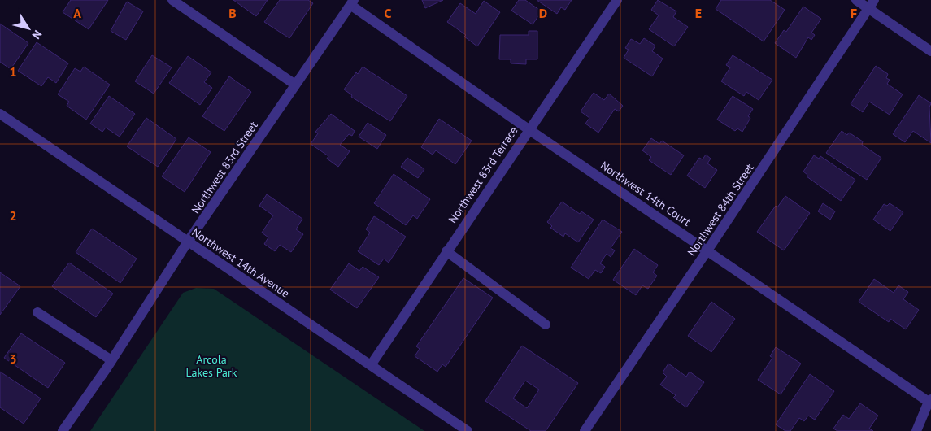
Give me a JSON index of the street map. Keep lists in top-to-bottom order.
{
  "streets": {
    "street": [
      "Northwest 83rd Street",
      "Northwest 83rd Terrace",
      "Northwest 14th Court",
      "Northwest 84th Street",
      "Northwest 14th Avenue"
    ]
  },
  "crossings": [
    ["Northwest 83rd Street", "Northwest 14th Court"],
    ["Northwest 83rd Street", "Northwest 14th Avenue"],
    ["Northwest 83rd Terrace", "Northwest 14th Court"],
    ["Northwest 83rd Terrace", "Northwest 14th Avenue"],
    ["Northwest 14th Court", "Northwest 84th Street"]
  ],
  "parks": ["Arcola Lakes Park"],
  "north": "bottom right",
  "grid": {
    "columns": [
      "A",
      "B",
      "C",
      "D",
      "E",
      "F"
    ],
    "rows": ["1", "2", "3"]
  }
}
